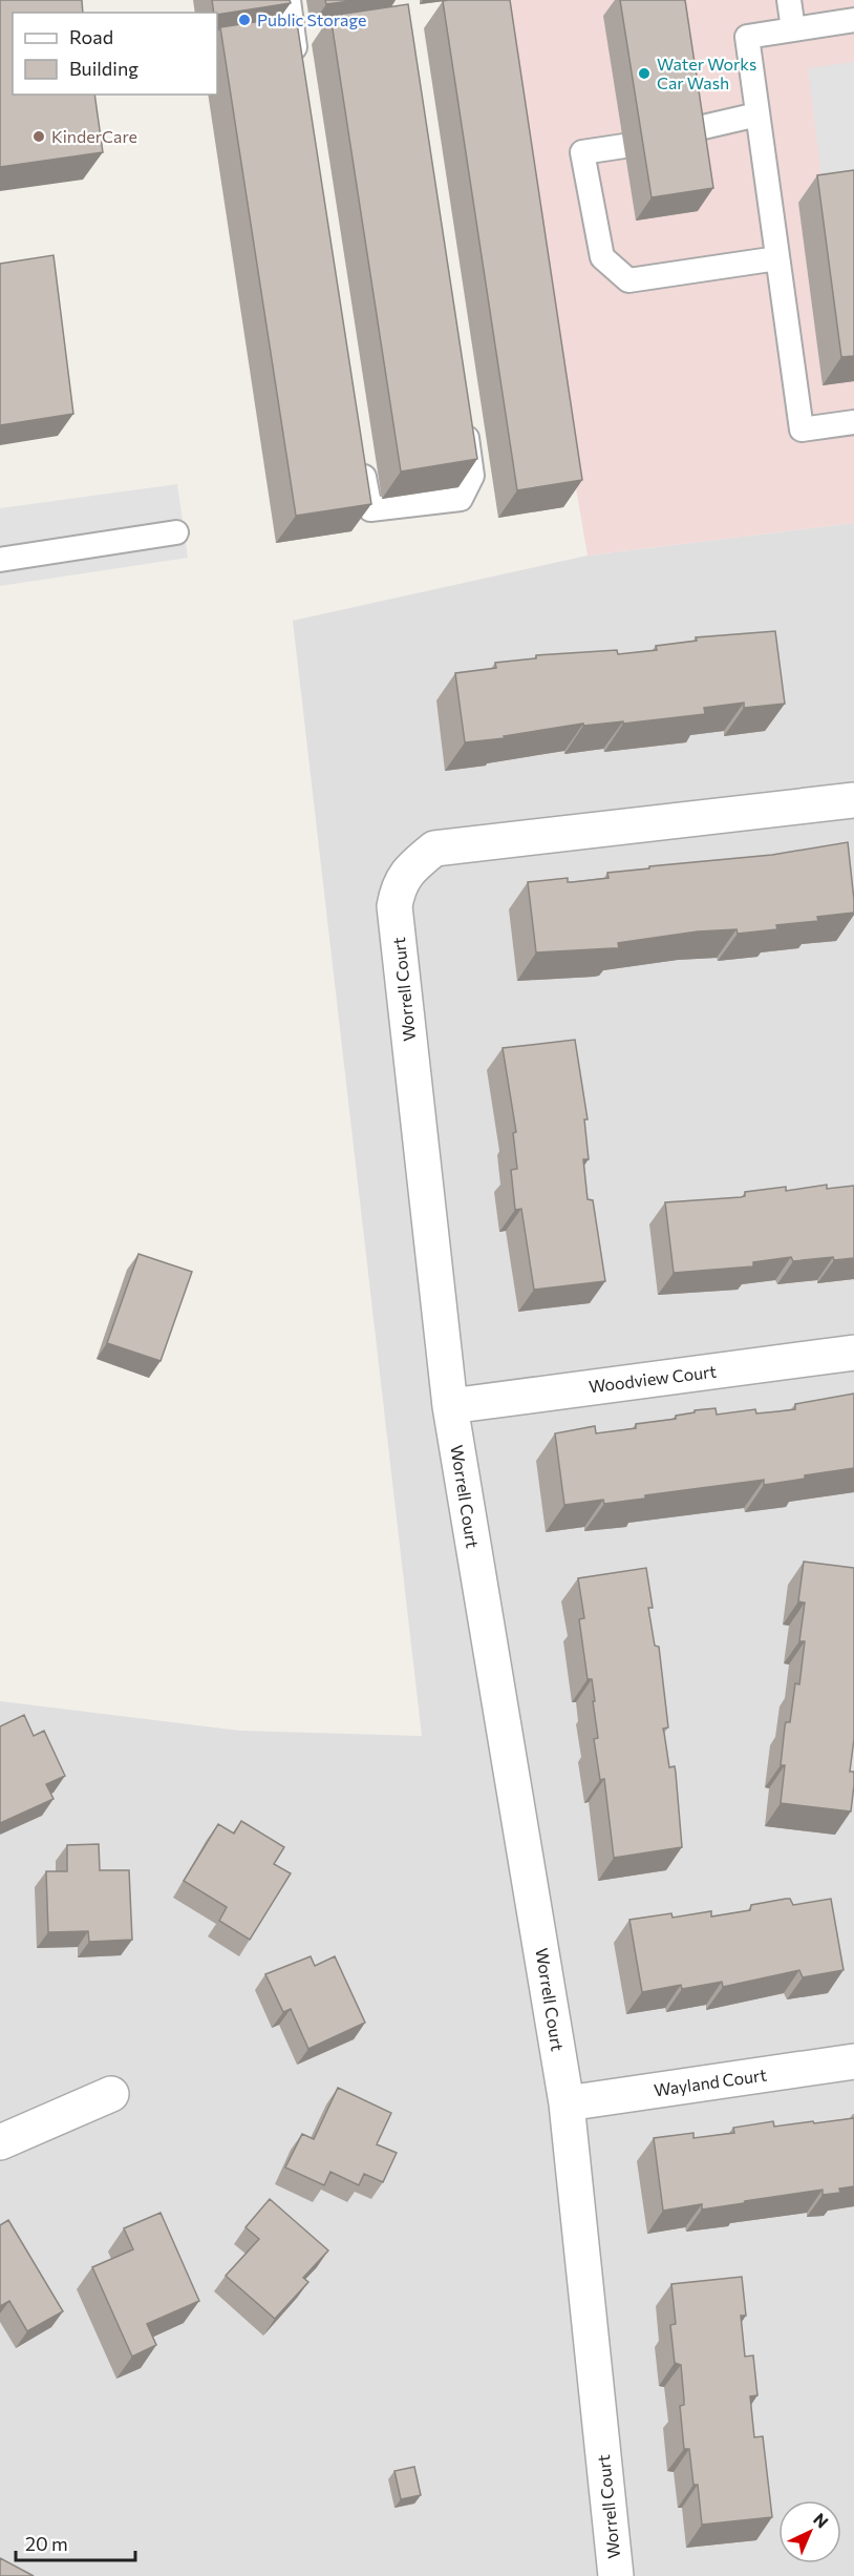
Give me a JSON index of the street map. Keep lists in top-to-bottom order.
{
  "streets": {
    "street": ["Worrell Court", "Woodview Court", "Wayland Court"]
  },
  "crossings": [
    ["Worrell Court", "Woodview Court"],
    ["Worrell Court", "Wayland Court"]
  ],
  "places": ["Public Storage", "Water Works Car Wash", "KinderCare"],
  "legend": ["Road", "Building"],
  "scale_bar": "20 m",
  "north": "top right"
}
